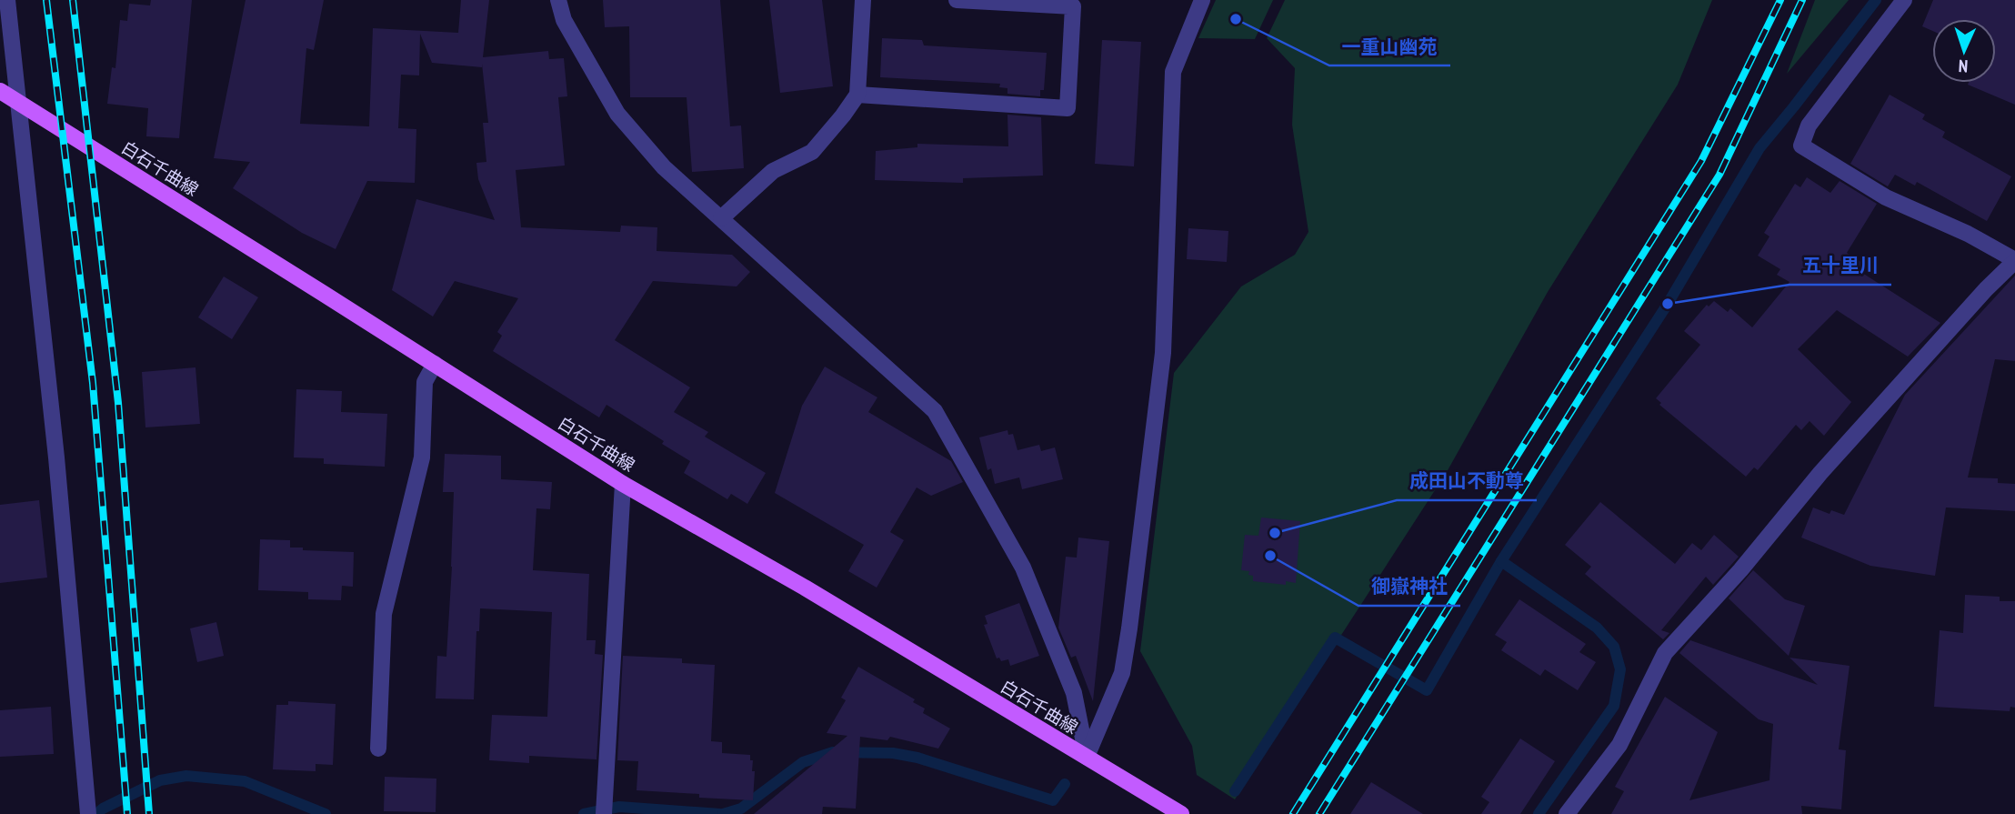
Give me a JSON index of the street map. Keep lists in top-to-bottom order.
{
  "streets": {
    "main road": ["白石千曲線"]
  },
  "places": [
    "一重山幽苑",
    "五十里川",
    "成田山不動尊",
    "御嶽神社"
  ],
  "north": "bottom"
}
